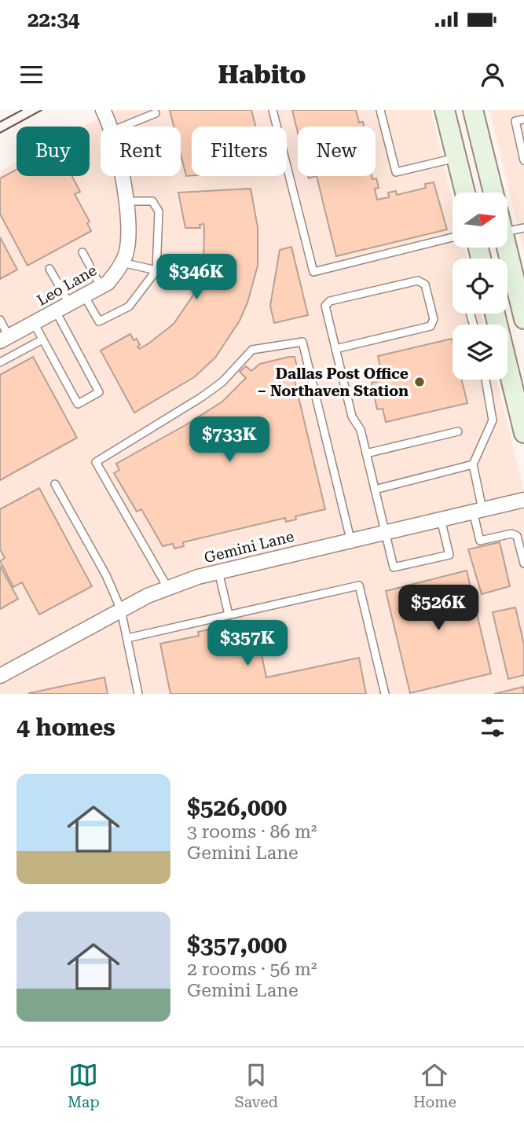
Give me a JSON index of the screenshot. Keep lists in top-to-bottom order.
{
  "streets": {
    "street": ["Leo Lane", "Gemini Lane"]
  },
  "places": ["Dallas Post Office – Northaven Station"],
  "north": "right",
  "page": {
    "status": "22:34",
    "header": "Habito",
    "chip": [
      "Buy",
      "Rent",
      "Filters",
      "New"
    ],
    "price": [
      "$346K",
      "$733K",
      "$526K",
      "$357K"
    ],
    "heading": "4 homes",
    "list": [
      {
        "name": "$526,000",
        "note": "3 rooms · 86 m² · Gemini Lane"
      },
      {
        "name": "$357,000",
        "note": "2 rooms · 56 m² · Gemini Lane"
      }
    ],
    "tabs": ["Map", "Saved", "Home"]
  }
}
